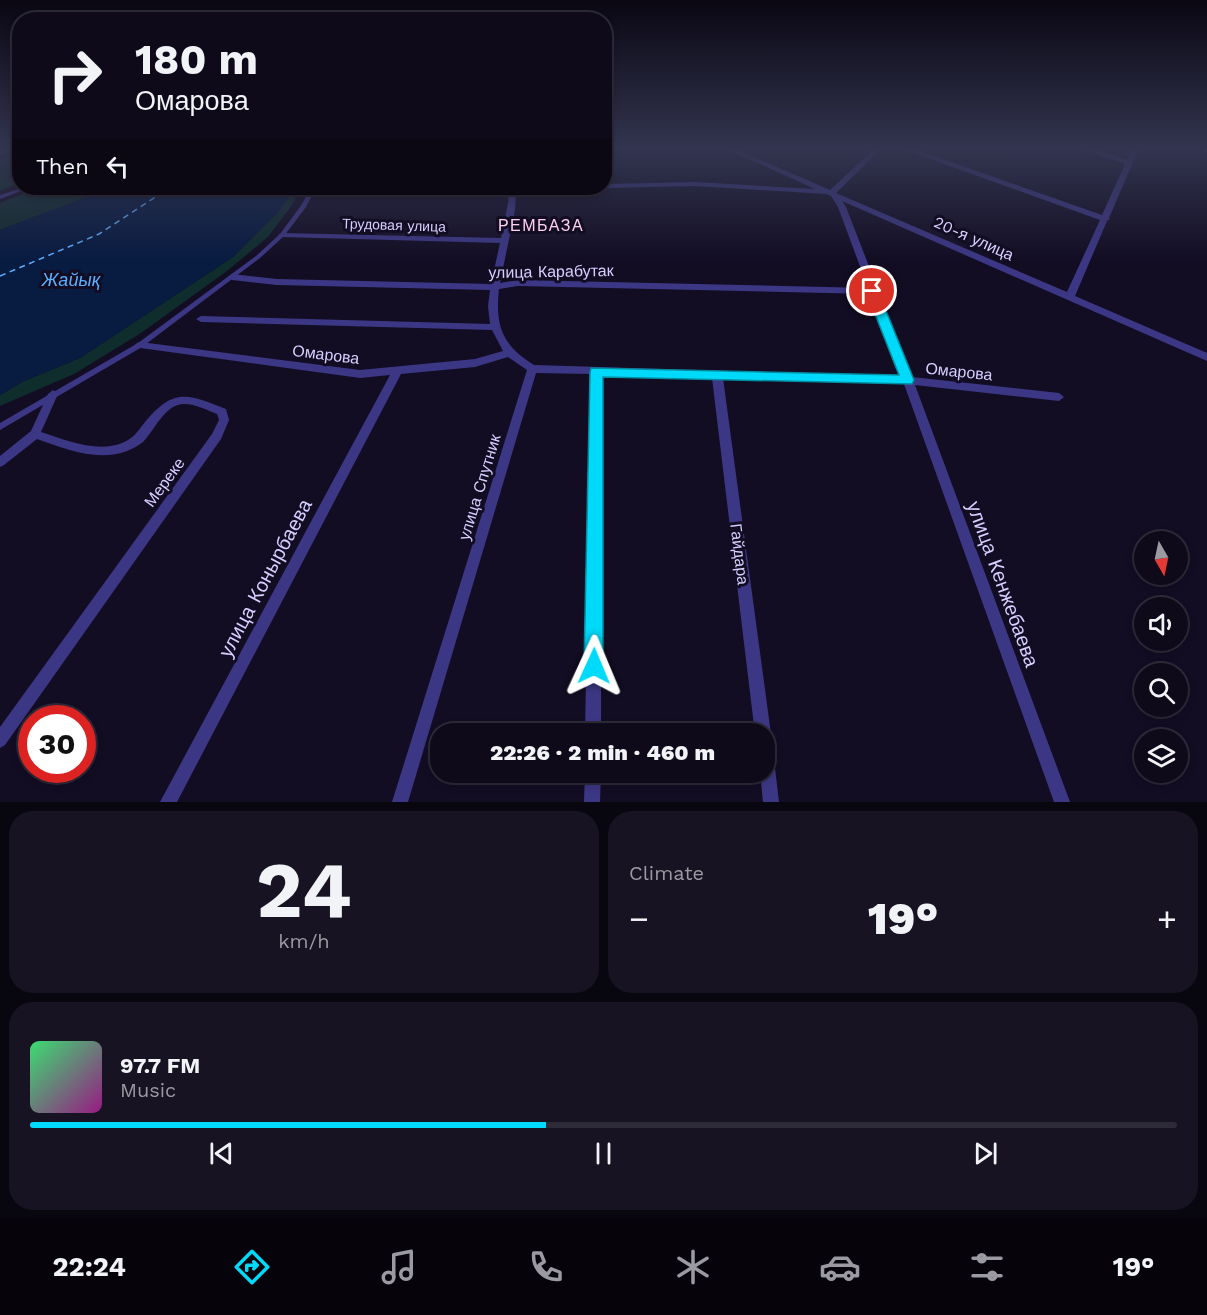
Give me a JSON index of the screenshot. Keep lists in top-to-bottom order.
{
  "streets": {
    "street": [
      "Трудовая улица",
      "20-я улица",
      "улица Карабутак",
      "Омарова",
      "Мереке",
      "улица Спутник",
      "Гайдара",
      "улица Конырбаева",
      "улица Кенжебаева"
    ]
  },
  "crossings": [
    ["20-я улица", "улица Кенжебаева"],
    ["улица Карабутак", "улица Кенжебаева"],
    ["Омарова", "улица Спутник"],
    ["Омарова", "Гайдара"],
    ["Омарова", "улица Конырбаева"],
    ["Омарова", "улица Кенжебаева"]
  ],
  "districts": ["РЕМБАЗА"],
  "water": ["Жайық"],
  "north": "bottom",
  "page": {
    "turn": ["180 m", "Омарова"],
    "then": "Then",
    "limit": "30",
    "trip": "22:26 · 2 min · 460 m",
    "tile": [
      ["24", "km/h"],
      "Climate"
    ],
    "heat": ["−", "19°", "+"],
    "song": ["97.7 FM", "Music"],
    "tabs": ["22:24", "19°"]
  }
}
